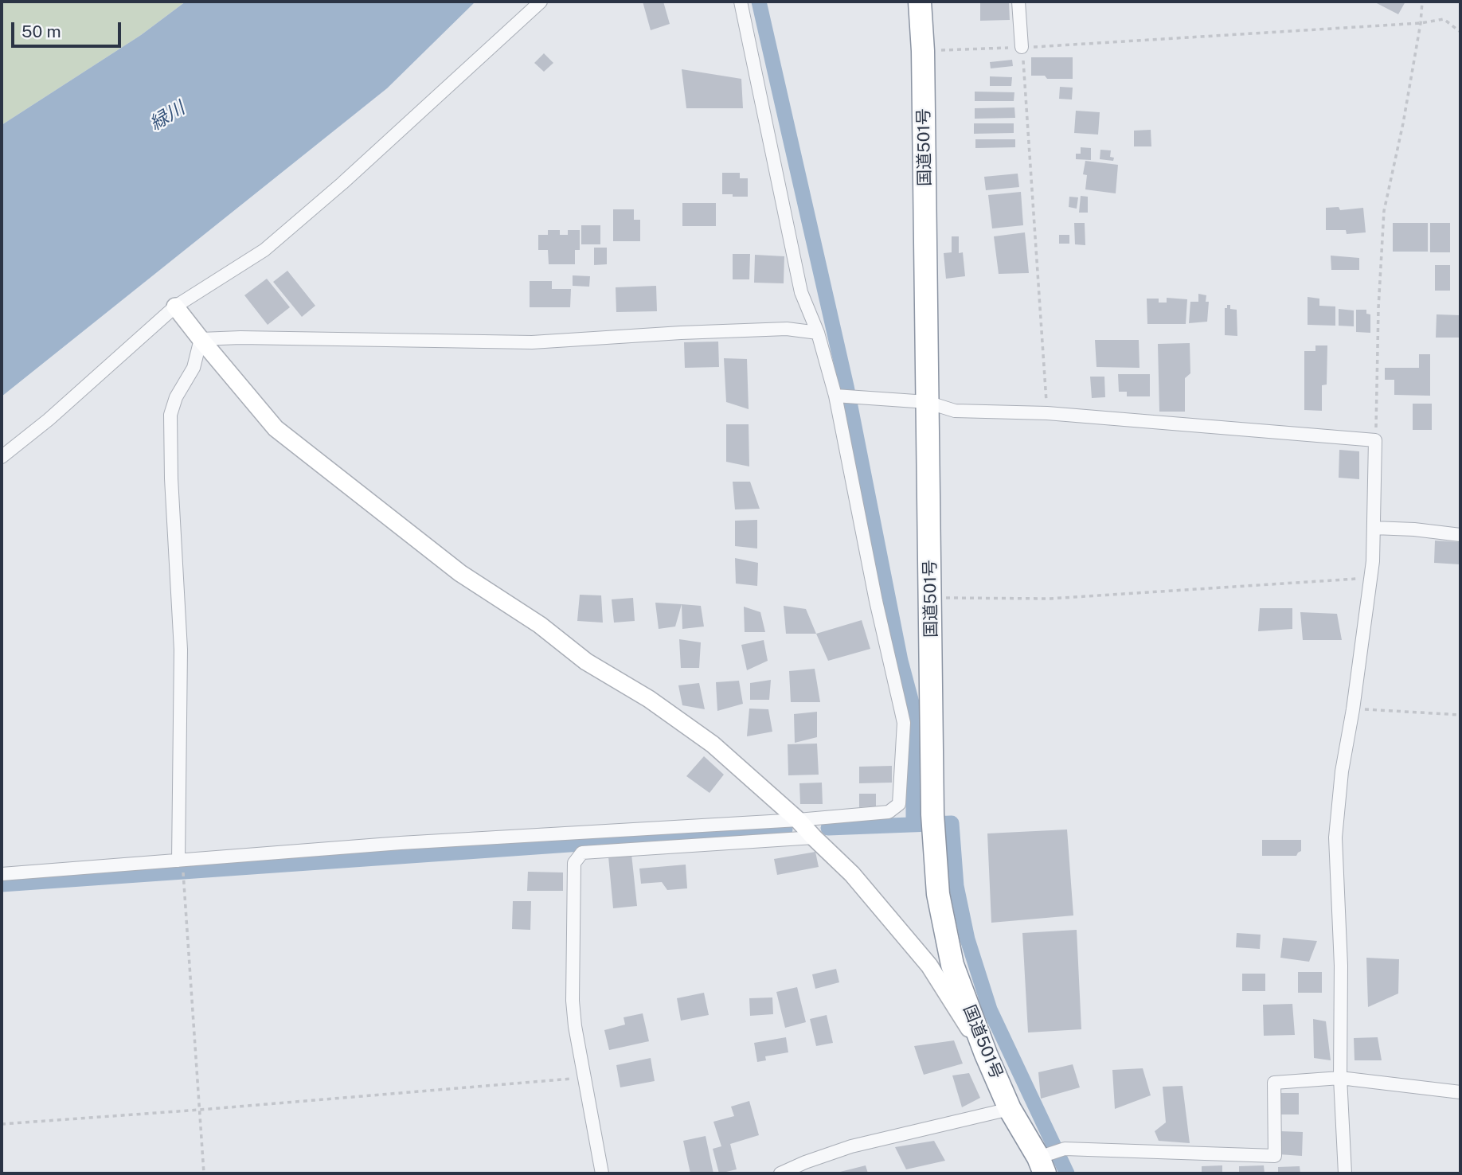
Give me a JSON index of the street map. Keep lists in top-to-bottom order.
{
  "streets": {
    "highway": ["国道501号"]
  },
  "water": ["緑川"],
  "scale_bar": "50 m"
}
